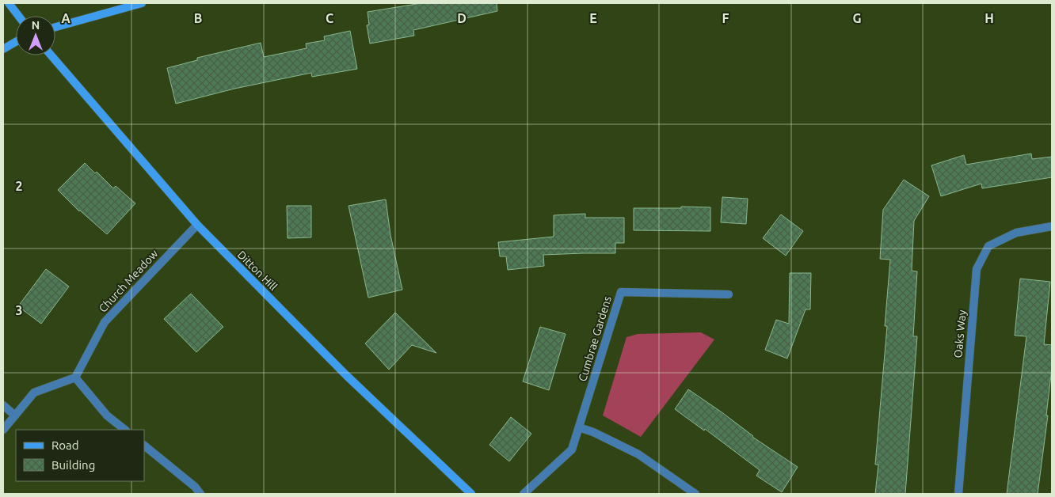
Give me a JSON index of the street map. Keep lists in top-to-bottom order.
{
  "streets": {
    "street": [
      "Ditton Hill",
      "Church Meadow",
      "Oaks Way",
      "Cumbrae Gardens"
    ]
  },
  "crossings": [
    ["Ditton Hill", "Church Meadow"]
  ],
  "legend": ["Road", "Building"],
  "north": "top",
  "grid": {
    "columns": [
      "A",
      "B",
      "C",
      "D",
      "E",
      "F",
      "G",
      "H"
    ],
    "rows": ["2", "3"]
  }
}
